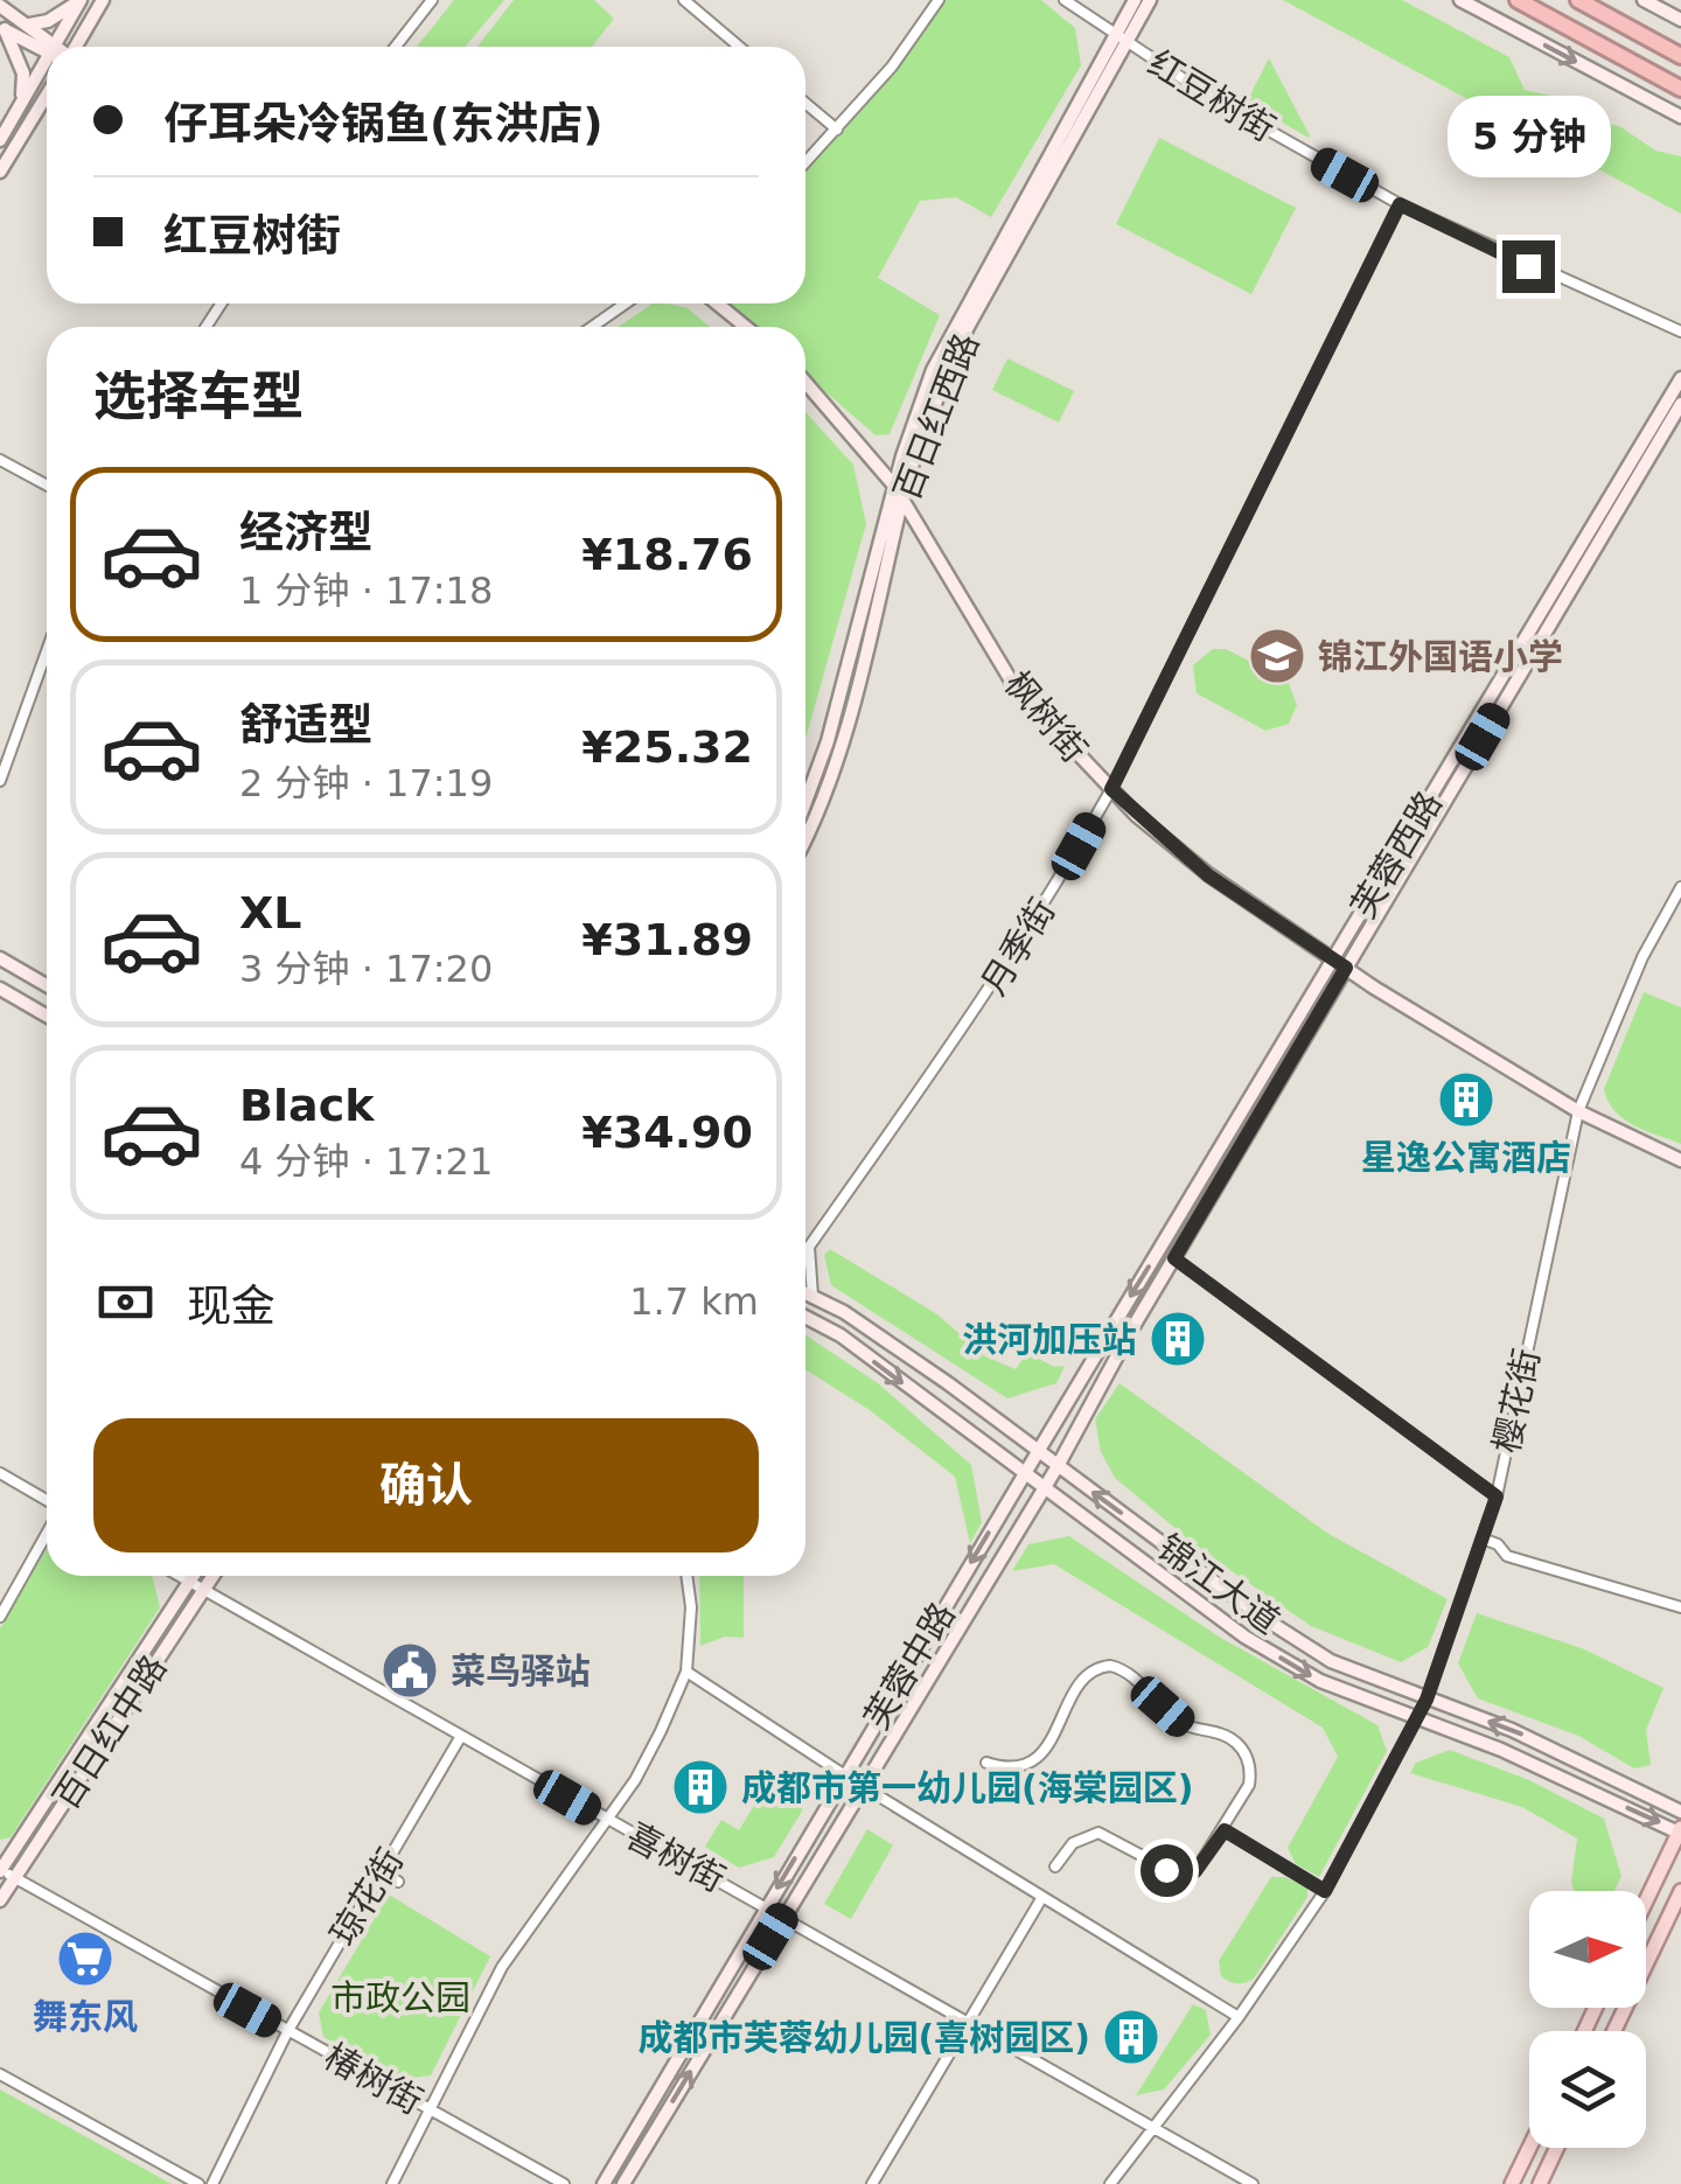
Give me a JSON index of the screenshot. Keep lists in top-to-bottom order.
{
  "streets": {
    "main road": [
      "百日红西路",
      "枫树街",
      "芙蓉西路",
      "锦江大道",
      "芙蓉中路",
      "百日红中路"
    ],
    "street": [
      "红豆树街",
      "月季街",
      "樱花街",
      "喜树街",
      "琼花街",
      "椿树街"
    ]
  },
  "crossings": [
    ["红豆树街", "百日红西路"],
    ["红豆树街", "月季街"],
    ["百日红西路", "枫树街"],
    ["枫树街", "芙蓉西路"],
    ["枫树街", "月季街"],
    ["枫树街", "樱花街"],
    ["芙蓉西路", "锦江大道"],
    ["芙蓉西路", "芙蓉中路"],
    ["樱花街", "锦江大道"],
    ["樱花街", "喜树街"],
    ["锦江大道", "芙蓉中路"],
    ["芙蓉中路", "喜树街"],
    ["百日红中路", "喜树街"],
    ["百日红中路", "椿树街"],
    ["喜树街", "琼花街"],
    ["琼花街", "椿树街"]
  ],
  "parks": ["市政公园"],
  "places": {
    "school or university": ["锦江外国语小学"],
    "building": [
      "星逸公寓酒店",
      "洪河加压站",
      "成都市第一幼儿园(海棠园区)",
      "成都市芙蓉幼儿园(喜树园区)"
    ],
    "public building": ["菜鸟驿站"],
    "supermarket": ["舞东风"]
  },
  "north": "right",
  "page": {
    "banner": ["仔耳朵冷锅鱼(东洪店)", "红豆树街"],
    "bubble": "5 分钟",
    "heading": "选择车型",
    "list": [
      {
        "name": "经济型",
        "note": "1 分钟 · 17:18",
        "value": "¥18.76"
      },
      {
        "name": "舒适型",
        "note": "2 分钟 · 17:19",
        "value": "¥25.32"
      },
      {
        "name": "XL",
        "note": "3 分钟 · 17:20",
        "value": "¥31.89"
      },
      {
        "name": "Black",
        "note": "4 分钟 · 17:21",
        "value": "¥34.90"
      }
    ],
    "pay": ["现金", "1.7 km"],
    "buttons": "确认"
  }
}
